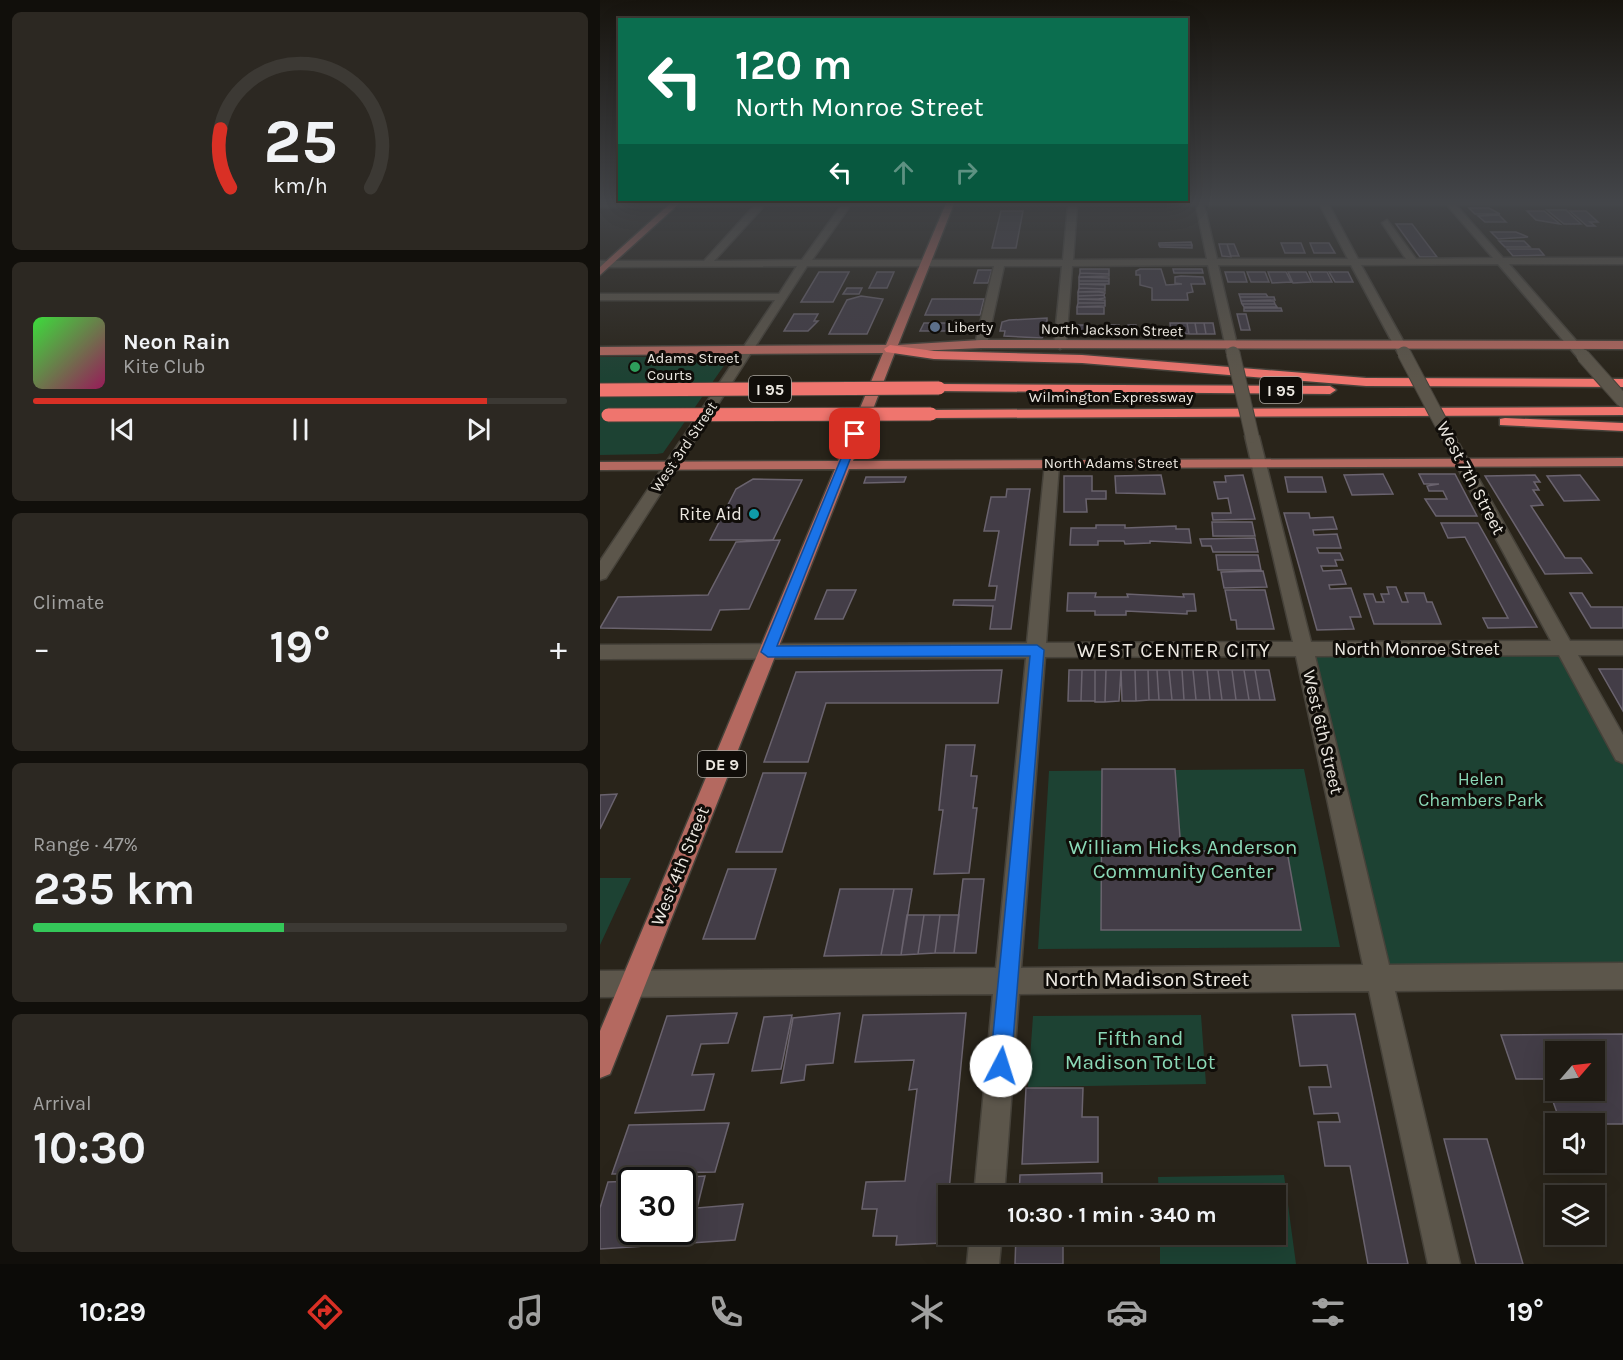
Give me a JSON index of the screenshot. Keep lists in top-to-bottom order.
{
  "streets": {
    "highway": ["I 95", "Wilmington Expressway"],
    "main road": [
      "North Jackson Street",
      "North Adams Street",
      "DE 9",
      "West 4th Street"
    ],
    "street": [
      "West 3rd Street",
      "West 7th Street",
      "North Monroe Street",
      "West 6th Street",
      "North Madison Street"
    ]
  },
  "crossings": [
    ["North Jackson Street", "West 3rd Street"],
    ["North Jackson Street", "West 7th Street"],
    ["North Jackson Street", "West 6th Street"],
    ["North Jackson Street", "West 4th Street"],
    ["West 3rd Street", "North Adams Street"],
    ["North Adams Street", "West 7th Street"],
    ["North Adams Street", "West 6th Street"],
    ["North Adams Street", "West 4th Street"],
    ["West 7th Street", "North Monroe Street"],
    ["North Monroe Street", "West 6th Street"],
    ["North Monroe Street", "West 4th Street"],
    ["West 6th Street", "North Madison Street"],
    ["West 4th Street", "North Madison Street"]
  ],
  "districts": ["WEST CENTER CITY"],
  "parks": ["Helen Chambers Park", "William Hicks Anderson Community Center", "Fifth and Madison Tot Lot"],
  "places": ["Liberty", "Adams Street Courts", "Rite Aid"],
  "north": "top right",
  "page": {
    "turn": ["120 m", "North Monroe Street"],
    "song": ["Neon Rain", "Kite Club"],
    "tile": [
      "Climate",
      ["Range · 47%", "235 km"],
      ["Arrival", "10:30"]
    ],
    "heat": ["−", "19°", "+"],
    "limit": "30",
    "trip": "10:30 · 1 min · 340 m",
    "tabs": ["10:29", "19°"],
    "gauge": ["25", "km/h"]
  }
}
